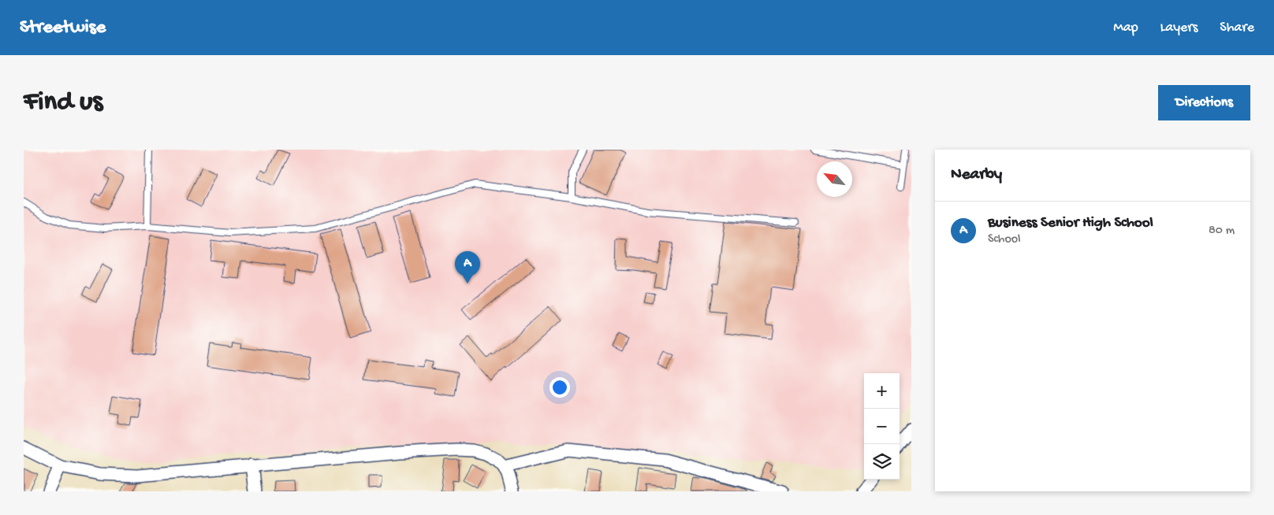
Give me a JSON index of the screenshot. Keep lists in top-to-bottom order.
{
  "north": "top left",
  "page": {
    "header": "Streetwise",
    "nav": ["Map", "Layers", "Share"],
    "buttons": "Directions",
    "title": "Find us",
    "heading": "Nearby",
    "list": [
      {
        "mark": "A",
        "name": "Business Senior High School",
        "note": "School",
        "value": "80 m"
      }
    ],
    "pins": "A",
    "map_buttons": ["+", "−"]
  }
}
